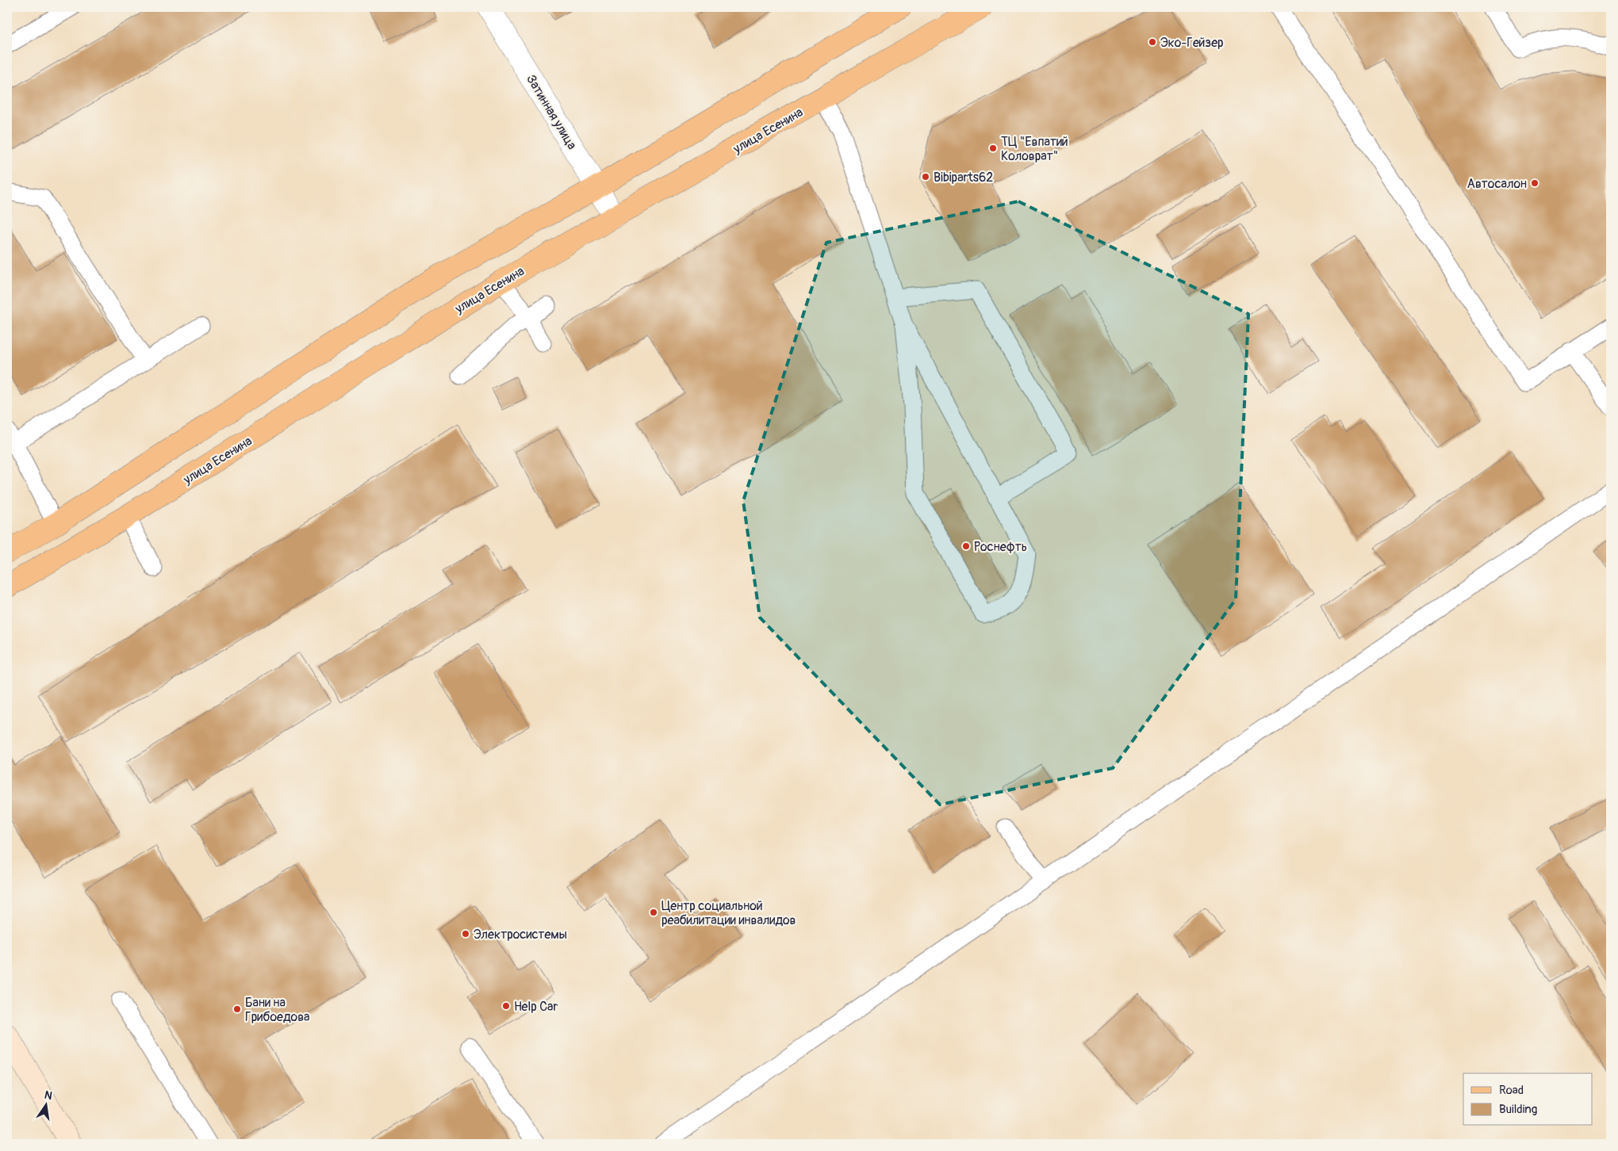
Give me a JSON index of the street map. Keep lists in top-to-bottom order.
{
  "streets": {
    "main road": ["улица Есенина"],
    "street": ["Затинная улица"]
  },
  "crossings": [
    ["Затинная улица", "улица Есенина"]
  ],
  "places": [
    "Эко-Гейзер",
    "ТЦ \"Евпатий Коловрат\"",
    "Bibiparts62",
    "Автосалон",
    "Роснефть",
    "Центр социальной реабилитации инвалидов",
    "Электросистемы",
    "Help Car",
    "Бани на Грибоедова"
  ],
  "legend": ["Road", "Building"],
  "north": "top"
}
